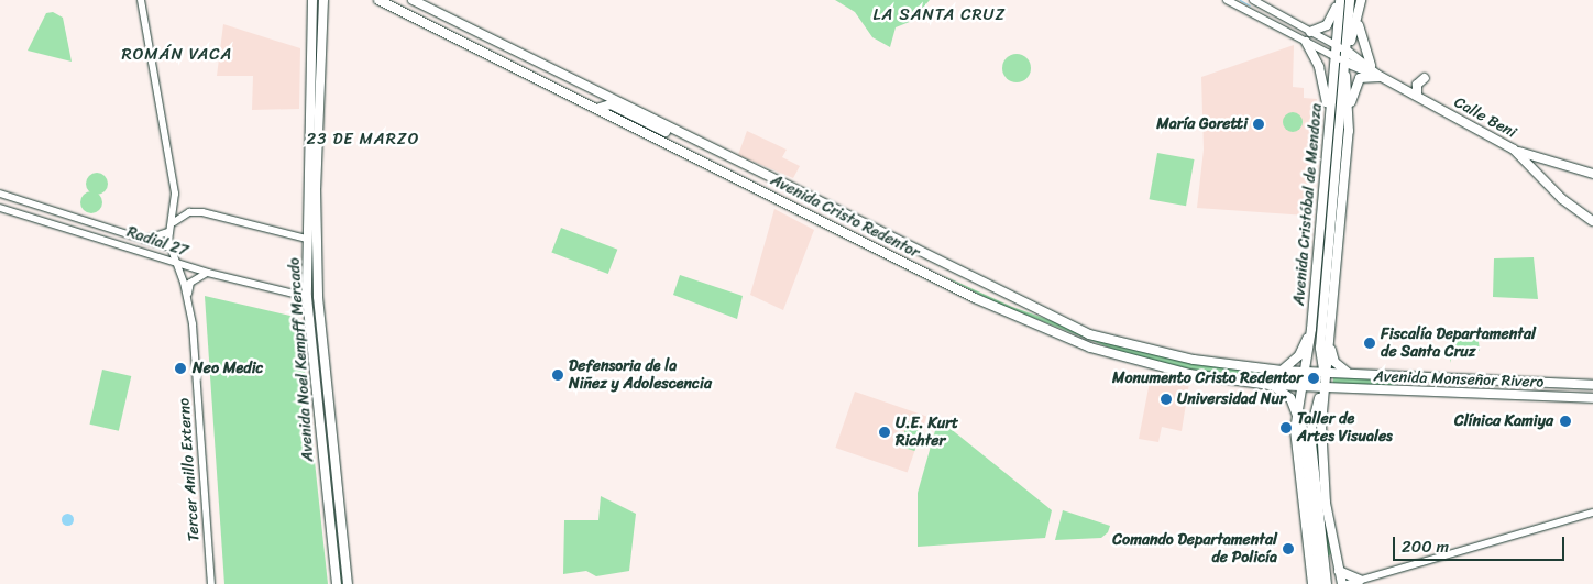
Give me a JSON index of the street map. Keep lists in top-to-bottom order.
{
  "streets": {
    "main road": [
      "Calle Beni",
      "Avenida Cristóbal de Mendoza",
      "Avenida Cristo Redentor",
      "Avenida Noel Kempff Mercado",
      "Avenida Monseñor Rivero"
    ],
    "street": ["Radial 27", "Tercer Anillo Externo"]
  },
  "crossings": [
    ["Calle Beni", "Avenida Cristóbal de Mendoza"],
    ["Avenida Cristóbal de Mendoza", "Avenida Cristo Redentor"],
    ["Avenida Cristóbal de Mendoza", "Avenida Monseñor Rivero"],
    ["Avenida Cristo Redentor", "Avenida Monseñor Rivero"],
    ["Radial 27", "Avenida Noel Kempff Mercado"],
    ["Radial 27", "Tercer Anillo Externo"]
  ],
  "districts": ["LA SANTA CRUZ", "ROMÁN VACA", "23 DE MARZO"],
  "places": [
    "María Goretti",
    "Fiscalía Departamental de Santa Cruz",
    "Neo Medic",
    "Defensoria de la Niñez y Adolescencia",
    "Monumento Cristo Redentor",
    "Universidad Nur",
    "Clínica Kamiya",
    "Taller de Artes Visuales",
    "U.E. Kurt Richter",
    "Comando Departamental de Policía"
  ],
  "scale_bar": "200 m"
}
